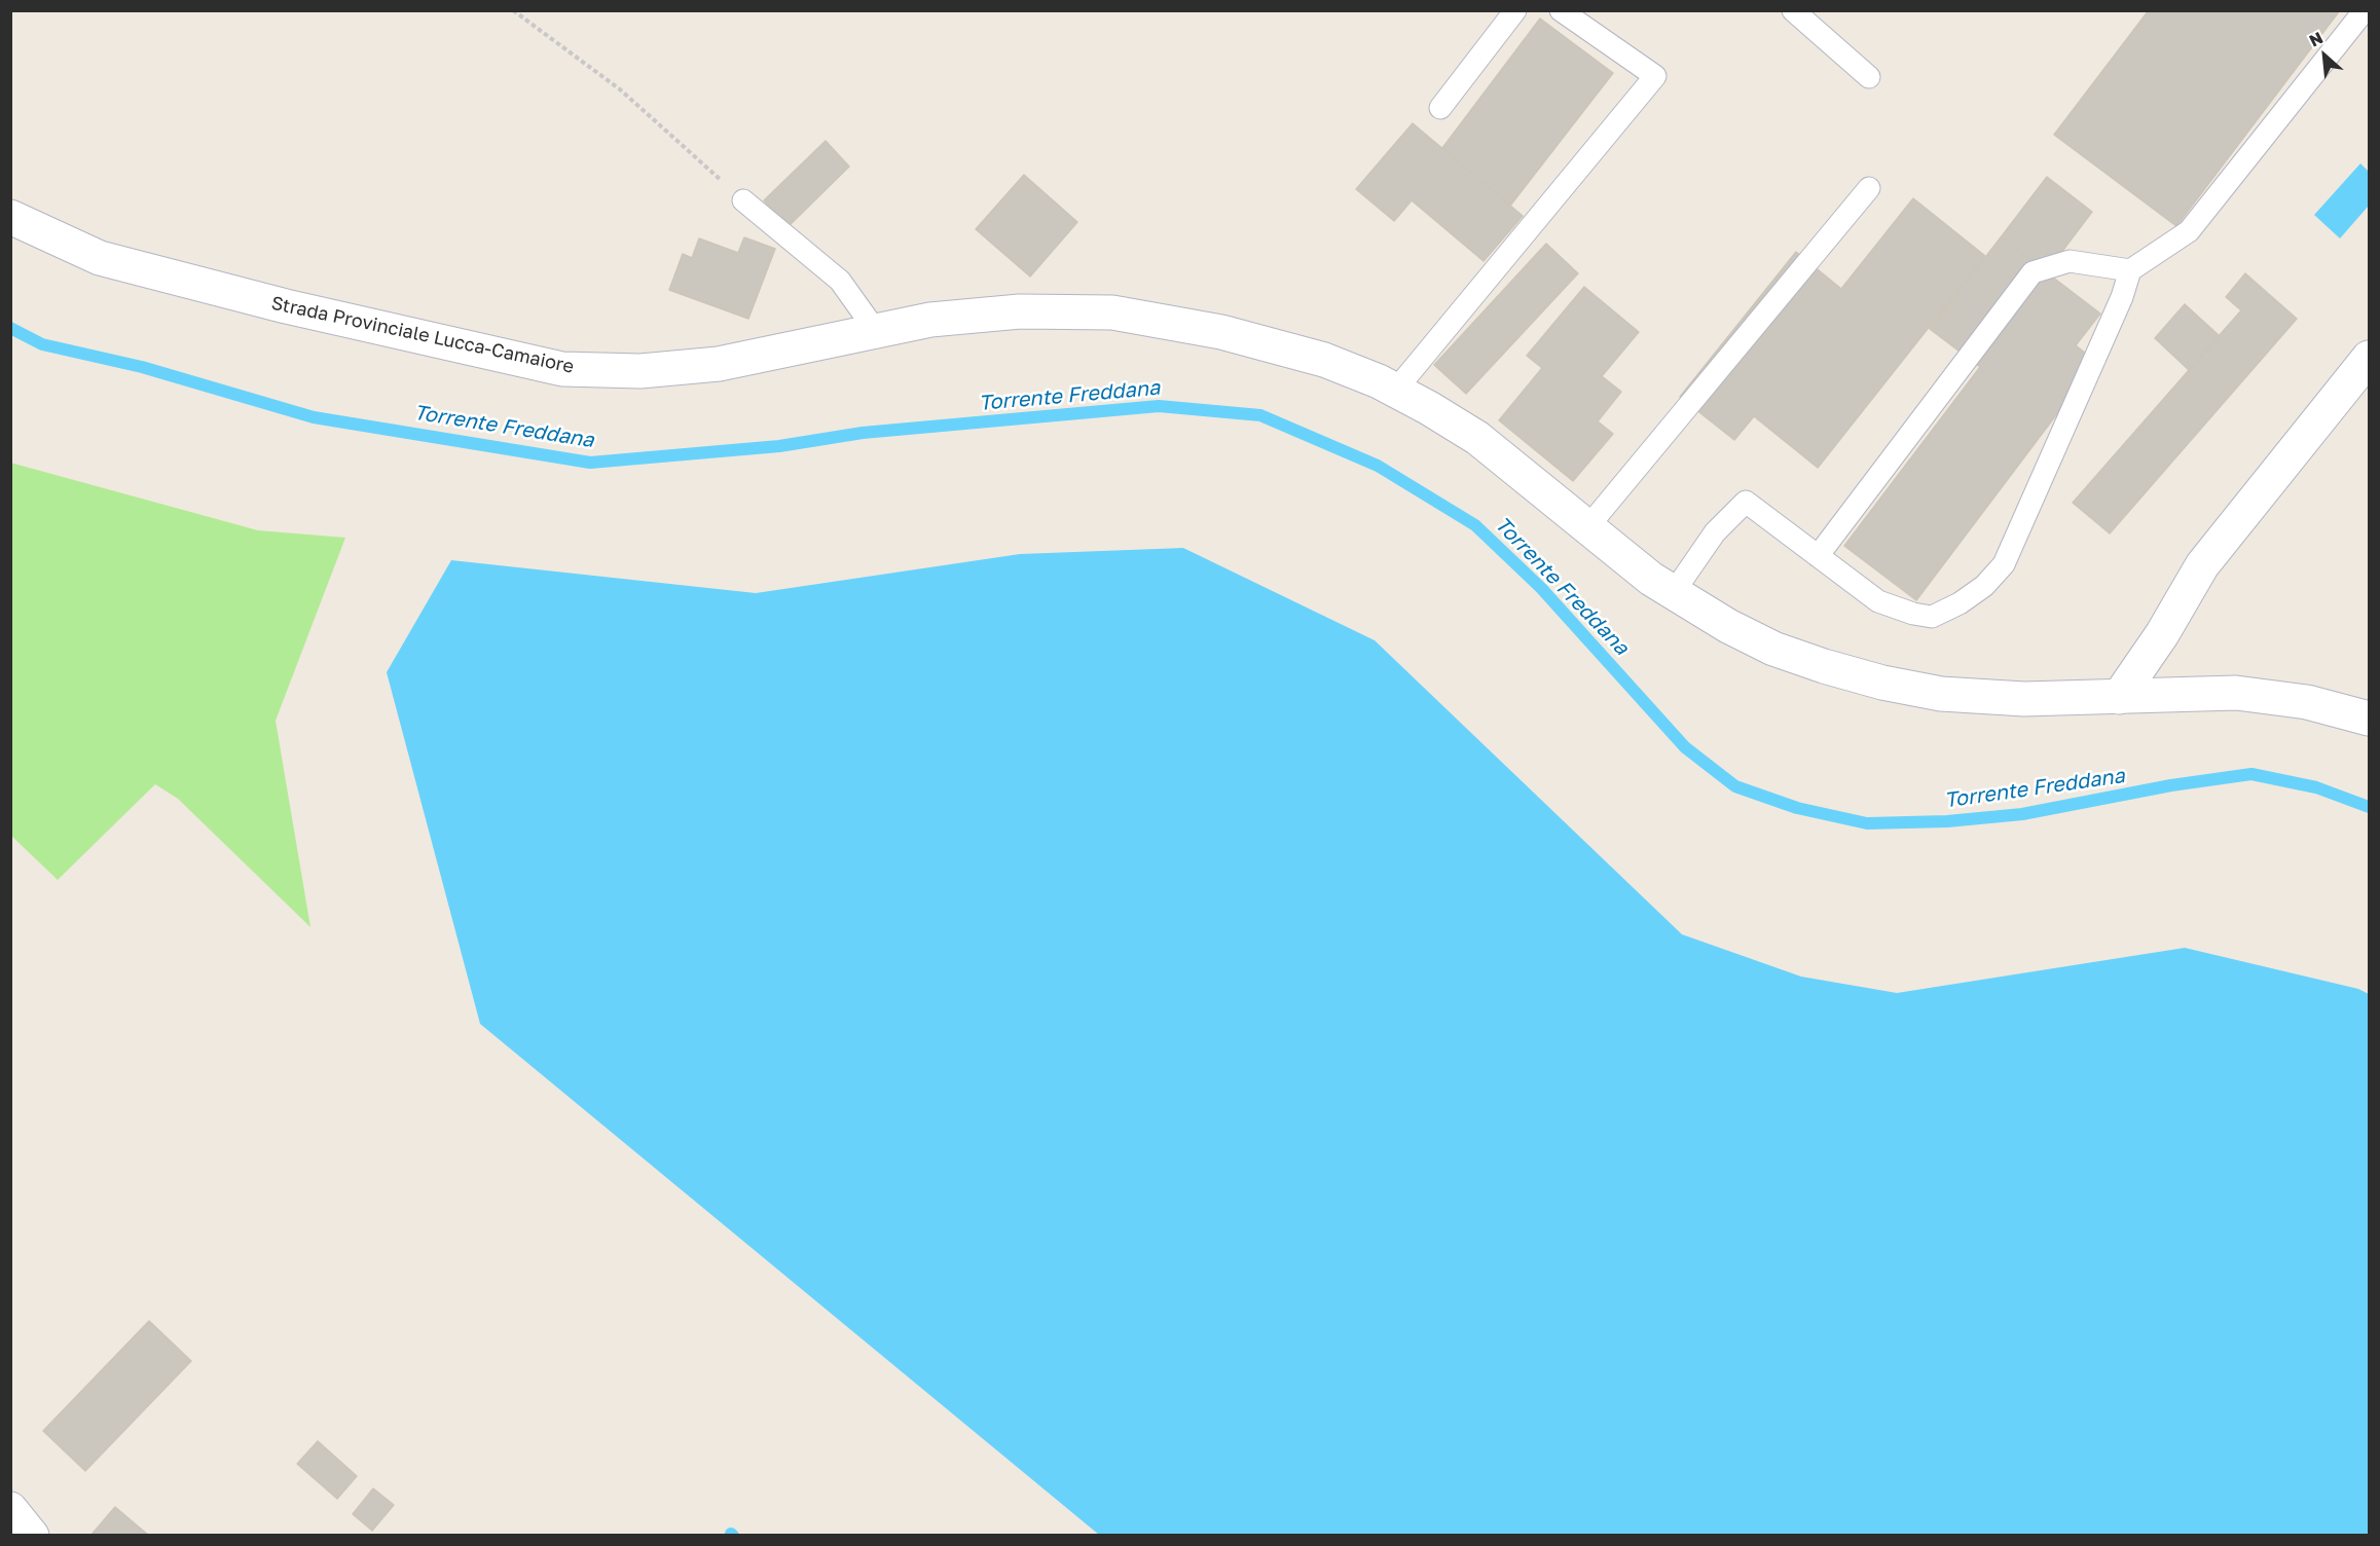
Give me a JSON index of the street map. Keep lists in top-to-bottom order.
{
  "streets": {
    "main road": ["Strada Provinciale Lucca-Camaiore"]
  },
  "water": ["Torrente Freddana"],
  "north": "top left"
}
